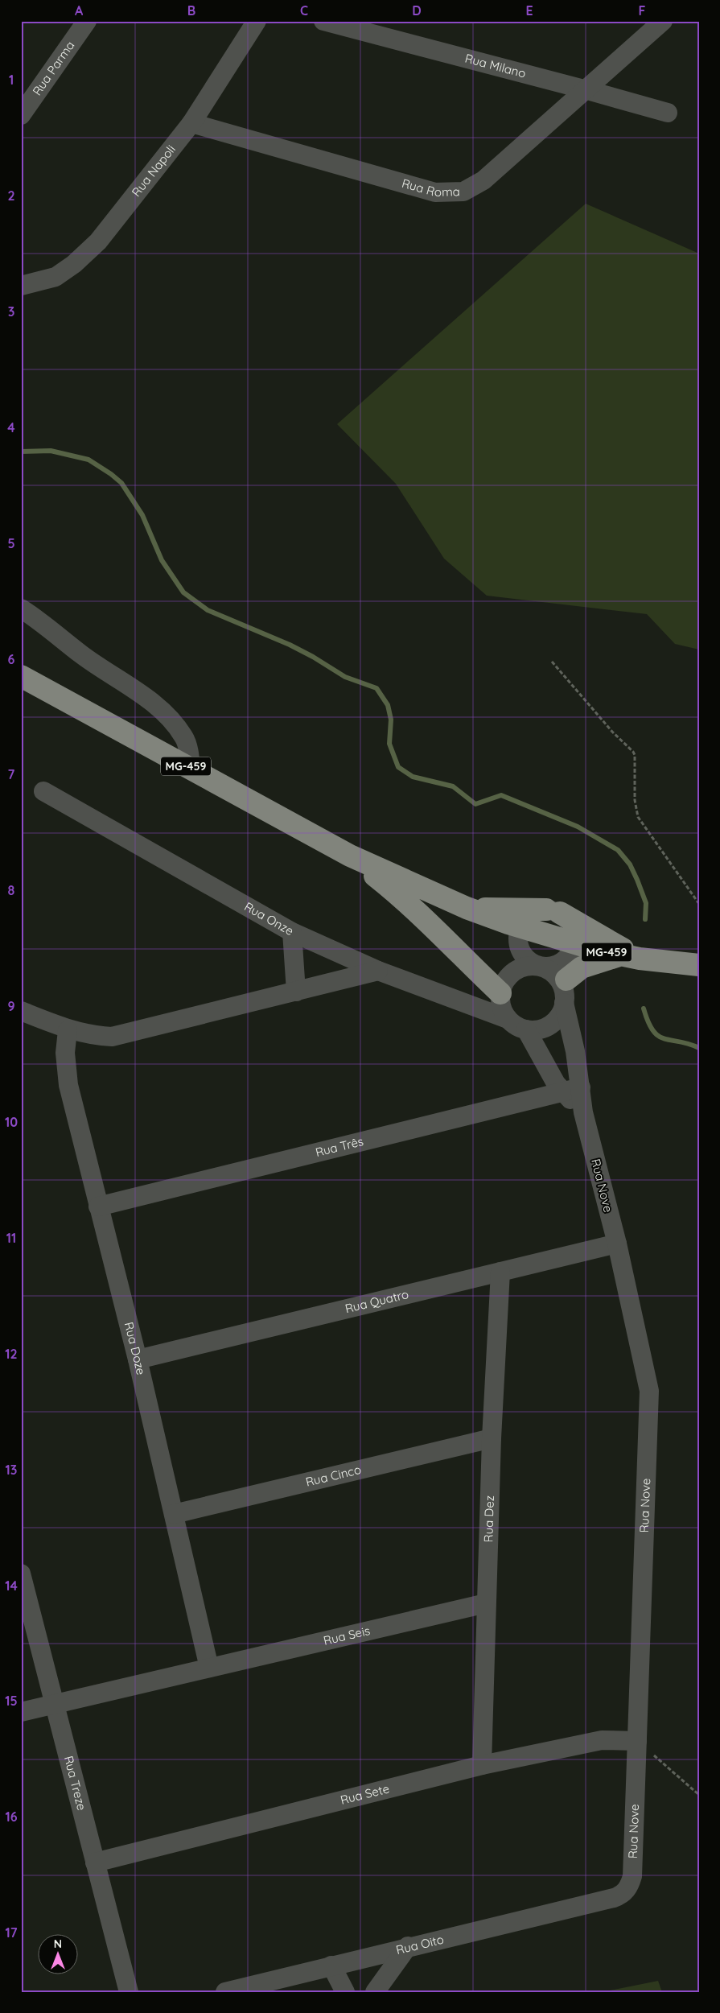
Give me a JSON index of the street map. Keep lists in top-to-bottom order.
{
  "streets": {
    "main road": ["MG-459"],
    "street": [
      "Rua Milano",
      "Rua Parma",
      "Rua Napoli",
      "Rua Roma",
      "Rua Onze",
      "Rua Três",
      "Rua Nove",
      "Rua Quatro",
      "Rua Doze",
      "Rua Cinco",
      "Rua Dez",
      "Rua Seis",
      "Rua Treze",
      "Rua Sete",
      "Rua Oito"
    ]
  },
  "crossings": [
    ["Rua Milano", "Rua Roma"],
    ["Rua Napoli", "Rua Roma"],
    ["Rua Onze", "Rua Nove"],
    ["Rua Três", "Rua Nove"],
    ["Rua Três", "Rua Doze"],
    ["Rua Nove", "Rua Quatro"],
    ["Rua Nove", "Rua Sete"],
    ["Rua Nove", "Rua Oito"],
    ["Rua Quatro", "Rua Doze"],
    ["Rua Quatro", "Rua Dez"],
    ["Rua Doze", "Rua Cinco"],
    ["Rua Doze", "Rua Seis"],
    ["Rua Cinco", "Rua Dez"],
    ["Rua Dez", "Rua Seis"],
    ["Rua Dez", "Rua Sete"],
    ["Rua Seis", "Rua Treze"],
    ["Rua Treze", "Rua Sete"]
  ],
  "north": "top",
  "grid": {
    "columns": [
      "A",
      "B",
      "C",
      "D",
      "E",
      "F"
    ],
    "rows": [
      "1",
      "2",
      "3",
      "4",
      "5",
      "6",
      "7",
      "8",
      "9",
      "10",
      "11",
      "12",
      "13",
      "14",
      "15",
      "16",
      "17"
    ]
  }
}
